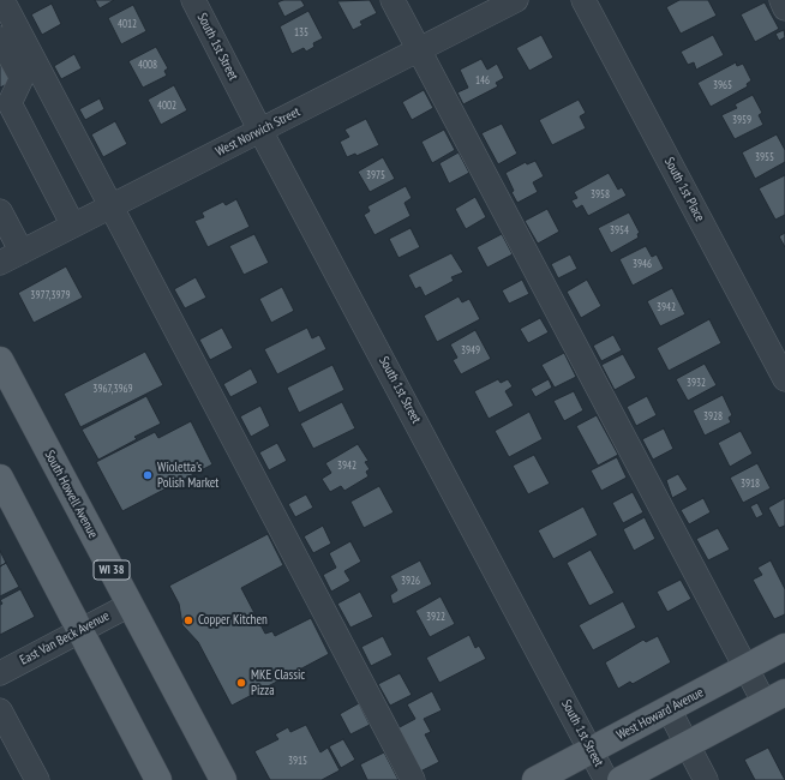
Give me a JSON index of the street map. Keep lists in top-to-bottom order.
{
  "streets": {
    "main road": ["South Howell Avenue", "WI 38", "West Howard Avenue"],
    "street": [
      "South 1st Street",
      "West Norwich Street",
      "South 1st Place",
      "East Van Beck Avenue"
    ]
  },
  "crossings": [
    ["South 1st Street", "West Norwich Street"],
    ["South 1st Street", "West Howard Avenue"],
    ["South Howell Avenue", "East Van Beck Avenue"]
  ],
  "places": ["Wioletta's Polish Market", "Copper Kitchen", "MKE Classic Pizza"],
  "house_numbers": [
    "4012",
    "135",
    "4008",
    "146",
    "3965",
    "4002",
    "3959",
    "3955",
    "3975",
    "3958",
    "3954",
    "3946",
    "3977,3979",
    "3942",
    "3949",
    "3932",
    "3967,3969",
    "3928",
    "3942",
    "3918",
    "3926",
    "3922",
    "3915"
  ]
}
